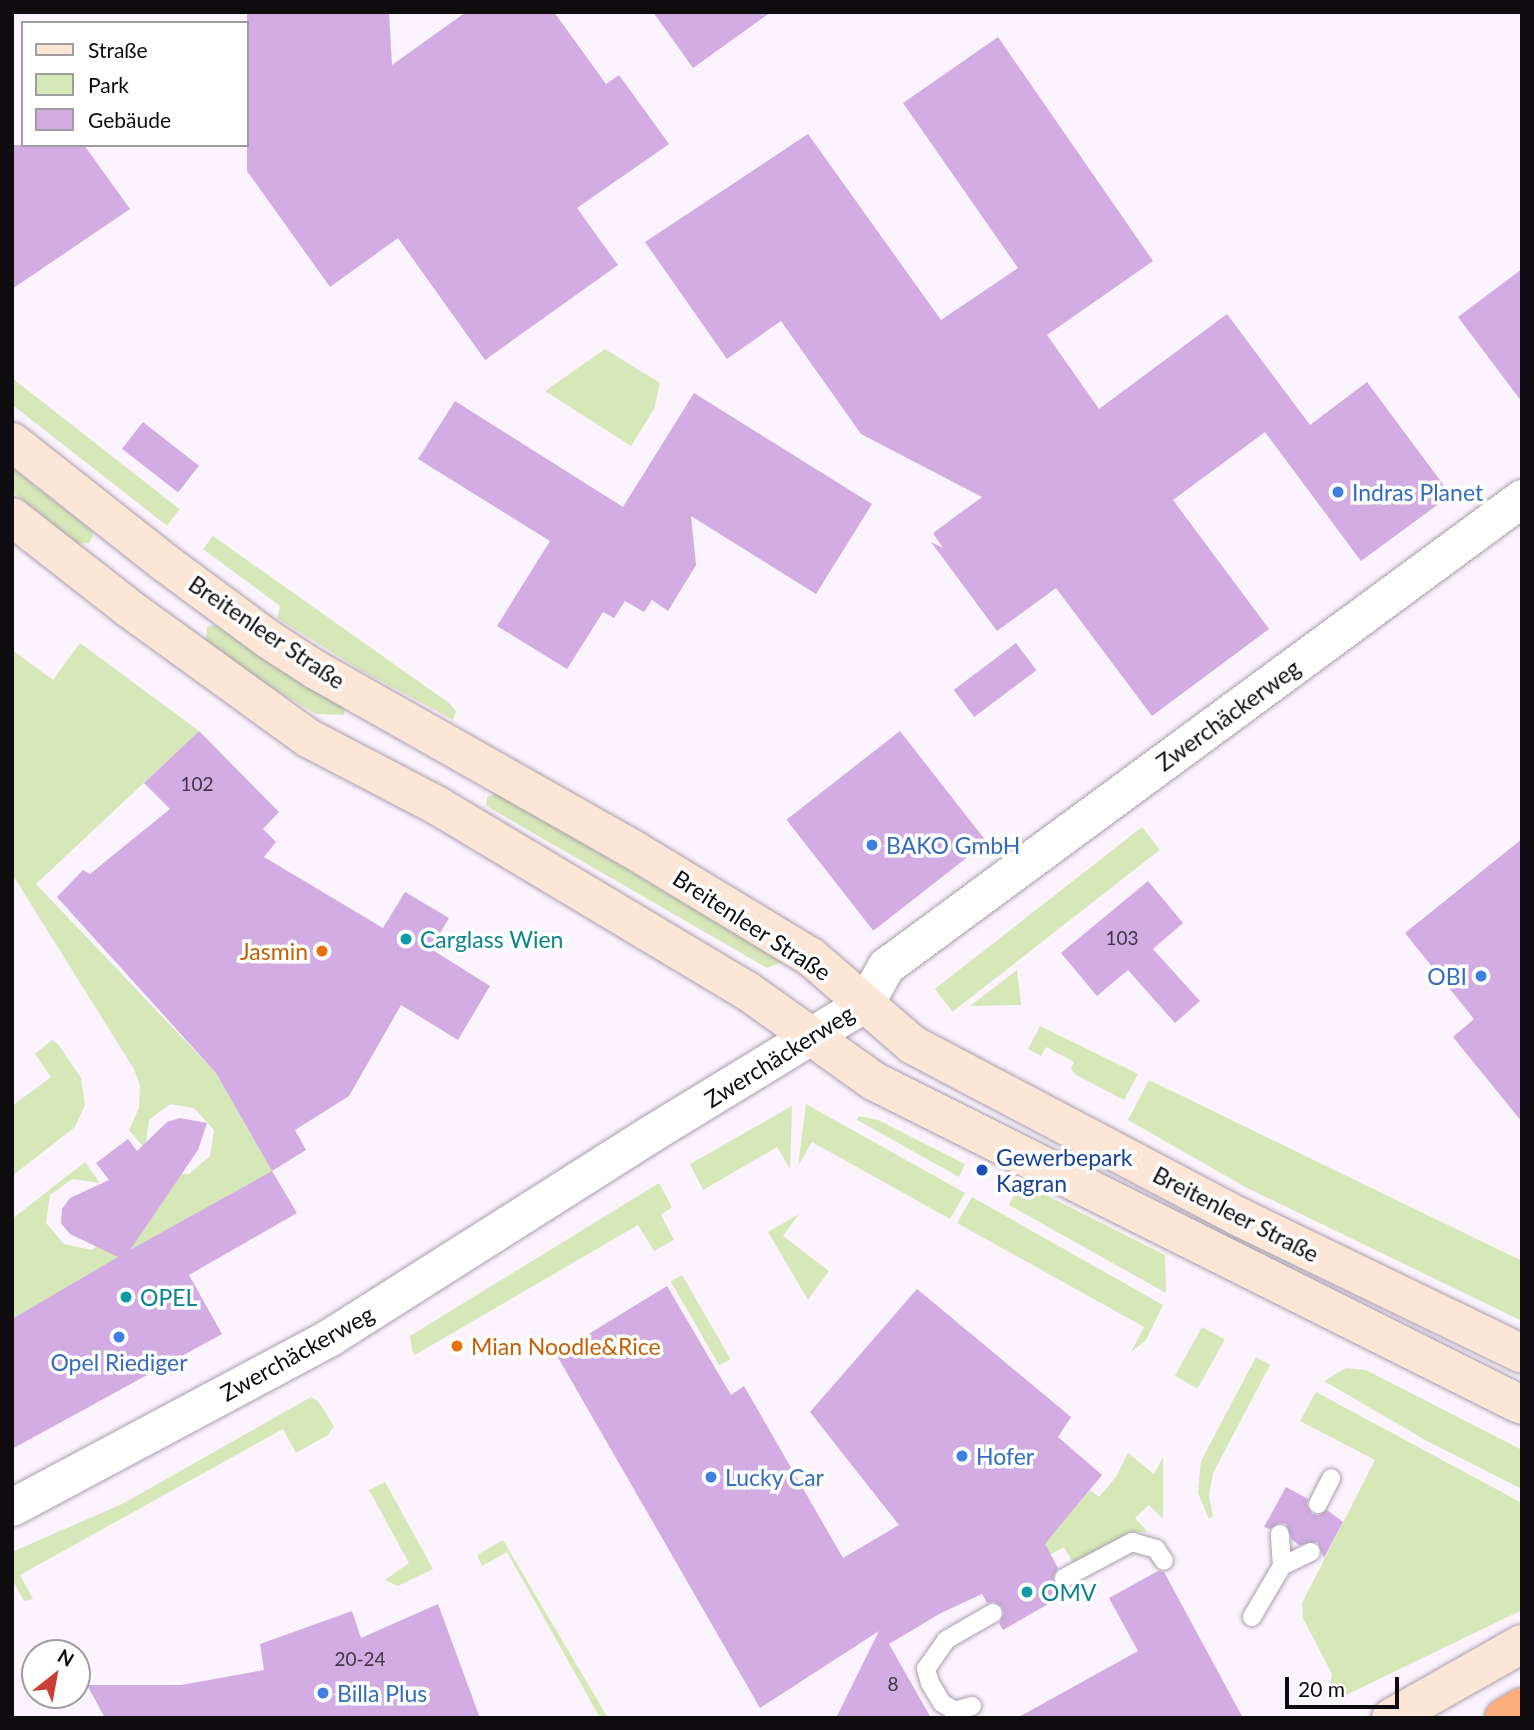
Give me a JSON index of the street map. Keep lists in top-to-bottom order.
{
  "streets": {
    "main road": ["Breitenleer Straße"],
    "street": ["Zwerchäckerweg"]
  },
  "crossings": [
    ["Breitenleer Straße", "Zwerchäckerweg"]
  ],
  "places": [
    "Indras Planet",
    "BAKO GmbH",
    "Carglass Wien",
    "Jasmin",
    "OBI",
    "Gewerbepark Kagran",
    "OPEL",
    "Opel Riediger",
    "Mian Noodle&Rice",
    "Hofer",
    "Lucky Car",
    "OMV",
    "Billa Plus"
  ],
  "house_numbers": [
    "102",
    "103",
    "20-24",
    "8"
  ],
  "legend": ["Straße", "Park", "Gebäude"],
  "scale_bar": "20 m",
  "north": "top right"
}
